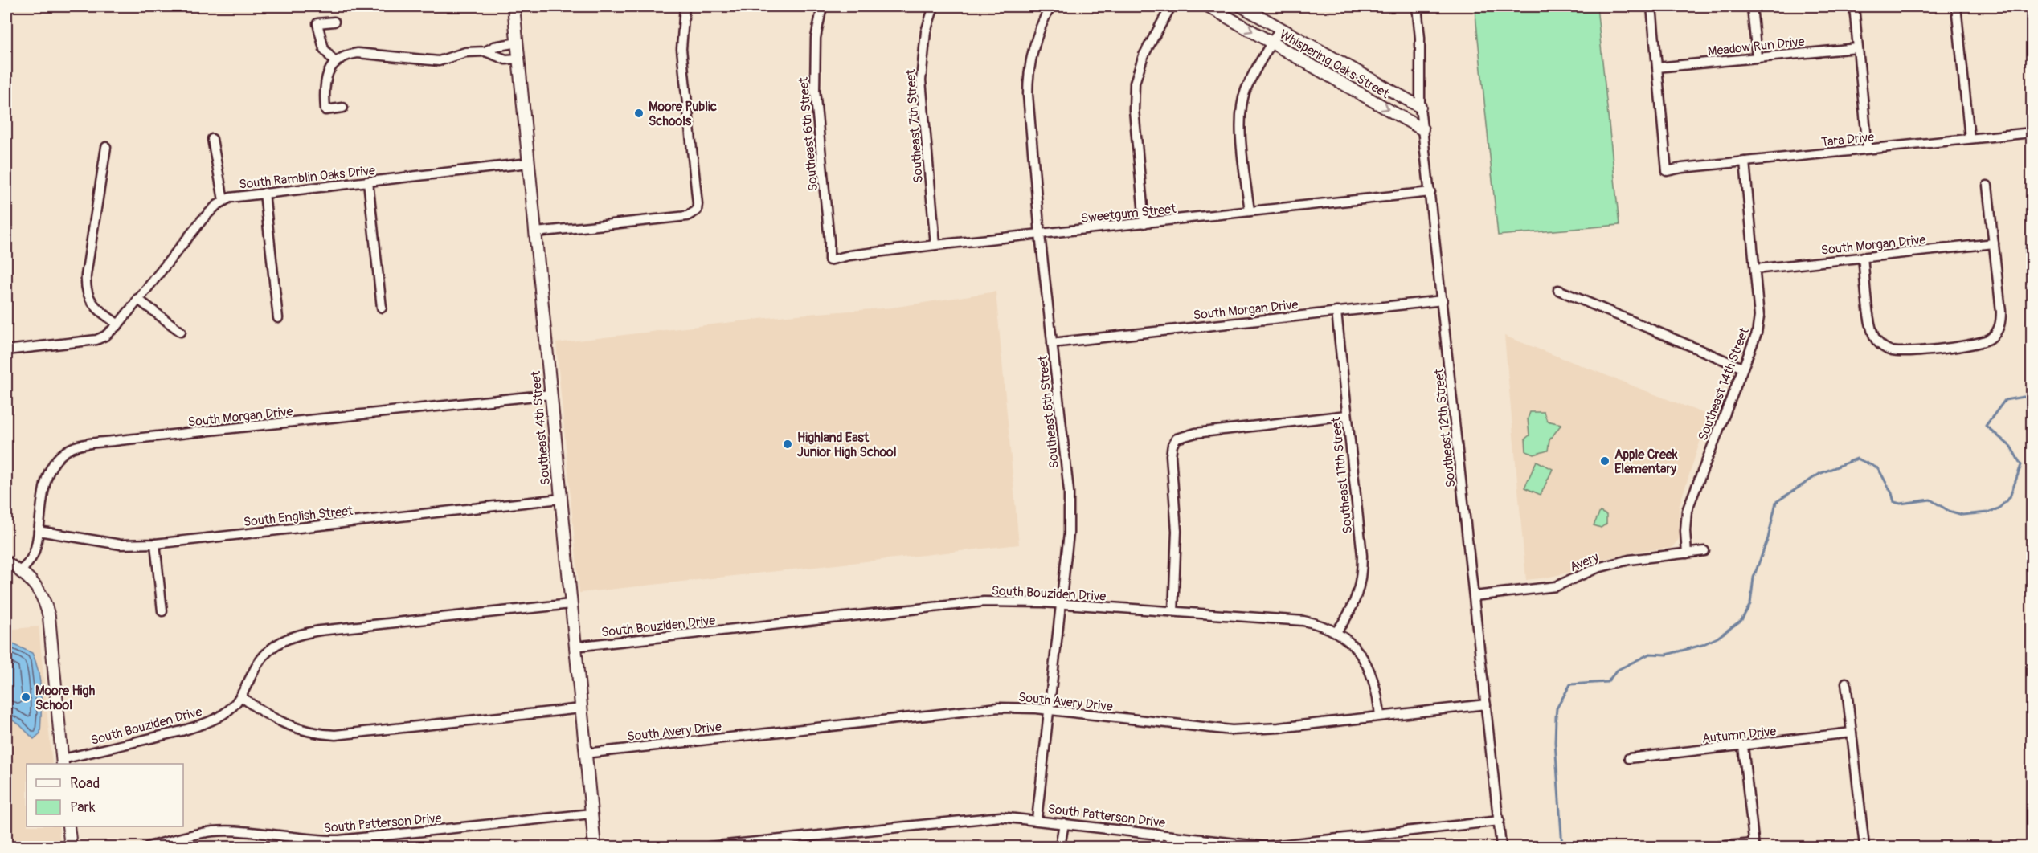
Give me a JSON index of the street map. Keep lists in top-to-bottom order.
{
  "streets": {
    "main road": ["Whispering Oaks Street", "Southeast 4th Street"],
    "street": [
      "Meadow Run Drive",
      "Southeast 7th Street",
      "Southeast 6th Street",
      "Tara Drive",
      "South Ramblin Oaks Drive",
      "Sweetgum Street",
      "South Morgan Drive",
      "Southeast 14th Street",
      "Southeast 8th Street",
      "Southeast 12th Street",
      "Southeast 11th Street",
      "South English Street",
      "Avery",
      "South Bouziden Drive",
      "South Avery Drive",
      "Autumn Drive",
      "South Patterson Drive"
    ]
  },
  "crossings": [
    ["Meadow Run Drive", "Tara Drive"],
    ["Whispering Oaks Street", "Southeast 12th Street"],
    ["Southeast 7th Street", "Sweetgum Street"],
    ["Southeast 6th Street", "Sweetgum Street"],
    ["Tara Drive", "Southeast 14th Street"],
    ["South Ramblin Oaks Drive", "Southeast 4th Street"],
    ["Sweetgum Street", "Southeast 8th Street"],
    ["Sweetgum Street", "Southeast 12th Street"],
    ["South Morgan Drive", "Southeast 14th Street"],
    ["South Morgan Drive", "Southeast 8th Street"],
    ["South Morgan Drive", "Southeast 4th Street"],
    ["South Morgan Drive", "Southeast 12th Street"],
    ["South Morgan Drive", "Southeast 11th Street"],
    ["South Morgan Drive", "South English Street"],
    ["Southeast 14th Street", "Avery"],
    ["Southeast 8th Street", "South Bouziden Drive"],
    ["Southeast 8th Street", "South Avery Drive"],
    ["Southeast 8th Street", "South Patterson Drive"],
    ["Southeast 4th Street", "South English Street"],
    ["Southeast 4th Street", "South Bouziden Drive"],
    ["Southeast 4th Street", "South Avery Drive"],
    ["Southeast 4th Street", "South Patterson Drive"],
    ["Southeast 12th Street", "Avery"],
    ["Southeast 12th Street", "South Avery Drive"],
    ["Southeast 12th Street", "South Patterson Drive"],
    ["Southeast 11th Street", "South Bouziden Drive"],
    ["South Bouziden Drive", "South Avery Drive"]
  ],
  "places": [
    "Moore Public Schools",
    "Highland East Junior High School",
    "Apple Creek Elementary",
    "Moore High School"
  ],
  "legend": ["Road", "Park"]
}
